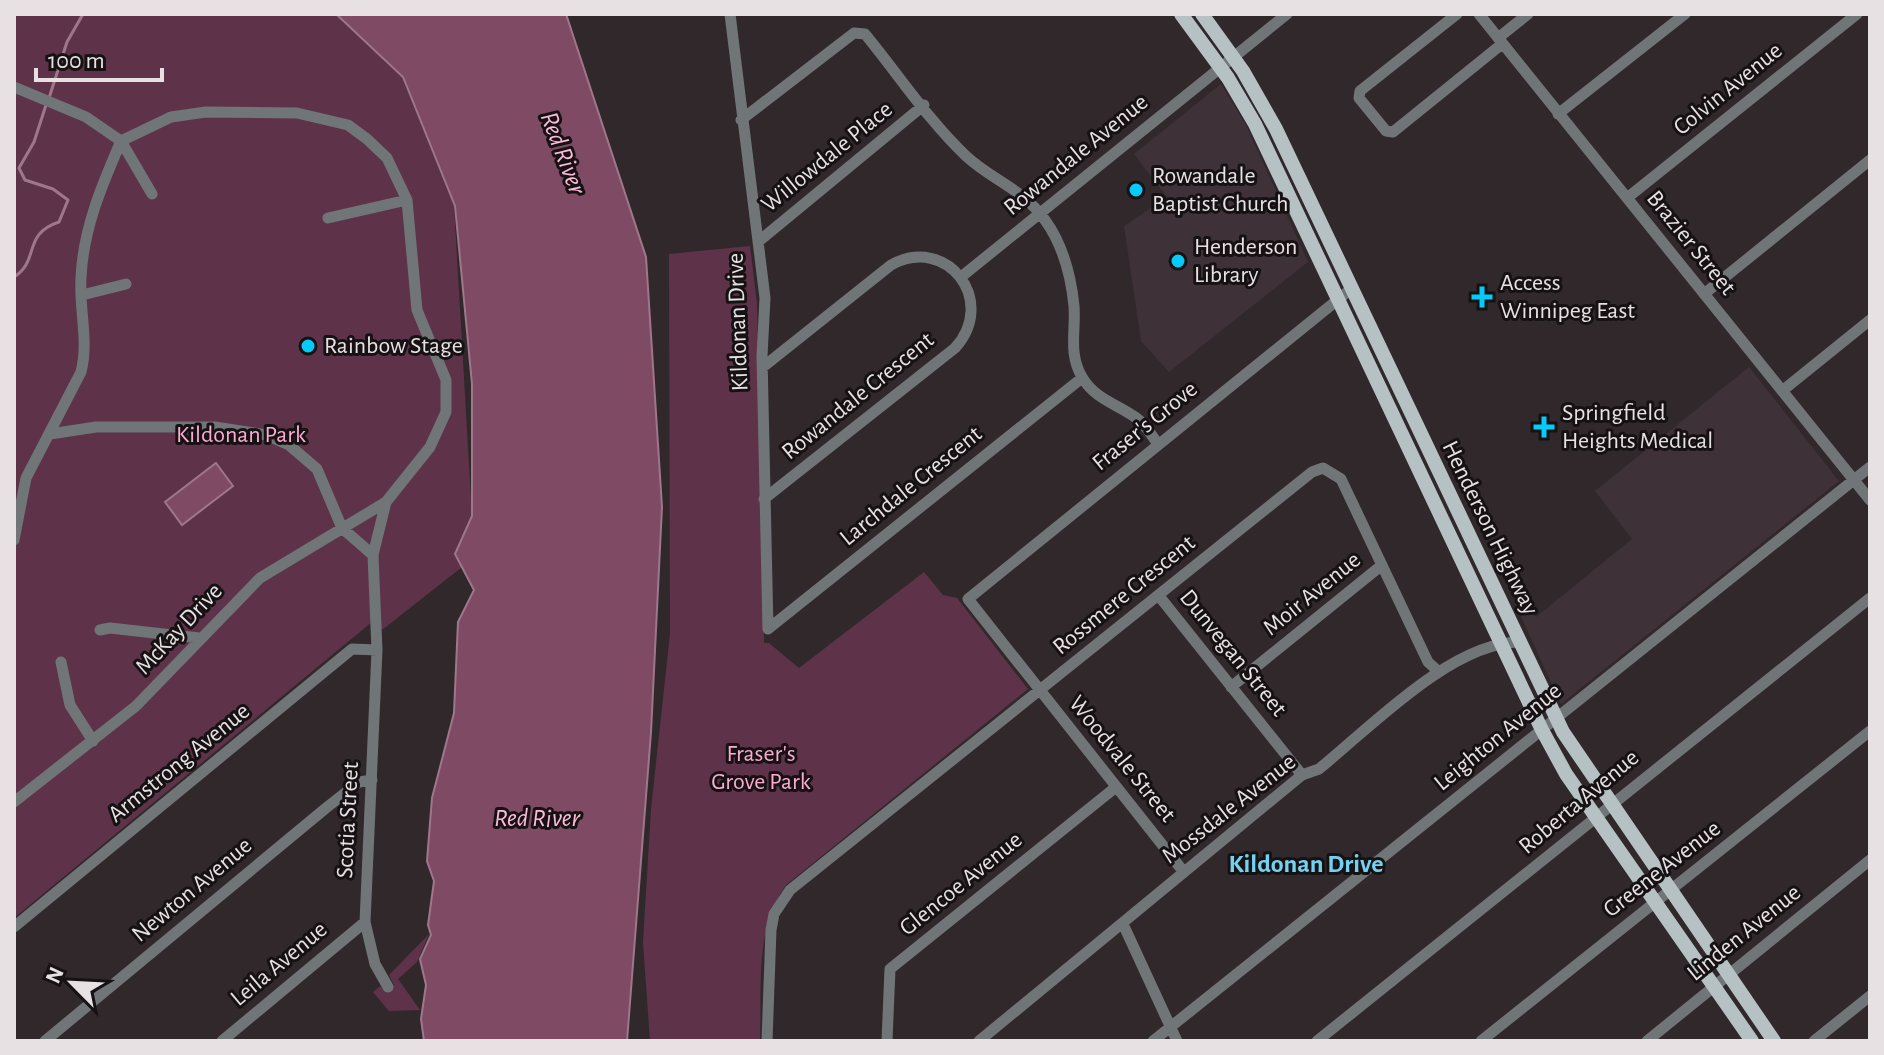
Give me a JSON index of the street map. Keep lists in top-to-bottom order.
{
  "streets": {
    "main road": ["Henderson Highway"],
    "street": [
      "Colvin Avenue",
      "Rowandale Avenue",
      "Willowdale Place",
      "Brazier Street",
      "Kildonan Drive",
      "Rowandale Crescent",
      "Fraser's Grove",
      "Larchdale Crescent",
      "Moir Avenue",
      "Rossmere Crescent",
      "McKay Drive",
      "Dunvegan Street",
      "Leighton Avenue",
      "Woodvale Street",
      "Armstrong Avenue",
      "Roberta Avenue",
      "Mossdale Avenue",
      "Scotia Street",
      "Greene Avenue",
      "Glencoe Avenue",
      "Newton Avenue",
      "Linden Avenue",
      "Leila Avenue"
    ]
  },
  "crossings": [
    ["Colvin Avenue", "Brazier Street"],
    ["Rowandale Avenue", "Rowandale Crescent"],
    ["Rowandale Avenue", "Henderson Highway"],
    ["Willowdale Place", "Kildonan Drive"],
    ["Brazier Street", "Leighton Avenue"],
    ["Kildonan Drive", "Rowandale Crescent"],
    ["Kildonan Drive", "Larchdale Crescent"],
    ["Fraser's Grove", "Henderson Highway"],
    ["Fraser's Grove", "Woodvale Street"],
    ["Henderson Highway", "Leighton Avenue"],
    ["Henderson Highway", "Roberta Avenue"],
    ["Henderson Highway", "Mossdale Avenue"],
    ["Henderson Highway", "Greene Avenue"],
    ["Henderson Highway", "Linden Avenue"],
    ["Moir Avenue", "Rossmere Crescent"],
    ["Moir Avenue", "Dunvegan Street"],
    ["Rossmere Crescent", "Dunvegan Street"],
    ["Rossmere Crescent", "Woodvale Street"],
    ["Rossmere Crescent", "Mossdale Avenue"],
    ["McKay Drive", "Scotia Street"],
    ["Dunvegan Street", "Mossdale Avenue"],
    ["Woodvale Street", "Mossdale Avenue"],
    ["Woodvale Street", "Glencoe Avenue"],
    ["Armstrong Avenue", "Scotia Street"],
    ["Scotia Street", "Newton Avenue"],
    ["Scotia Street", "Leila Avenue"]
  ],
  "districts": ["Kildonan Drive"],
  "water": ["Red River"],
  "parks": ["Kildonan Park", "Fraser's Grove Park"],
  "places": {
    "other": ["Rowandale Baptist Church", "Henderson Library", "Rainbow Stage"],
    "health": ["Access Winnipeg East", "Springfield Heights Medical"]
  },
  "scale_bar": "100 m",
  "north": "top left"
}
